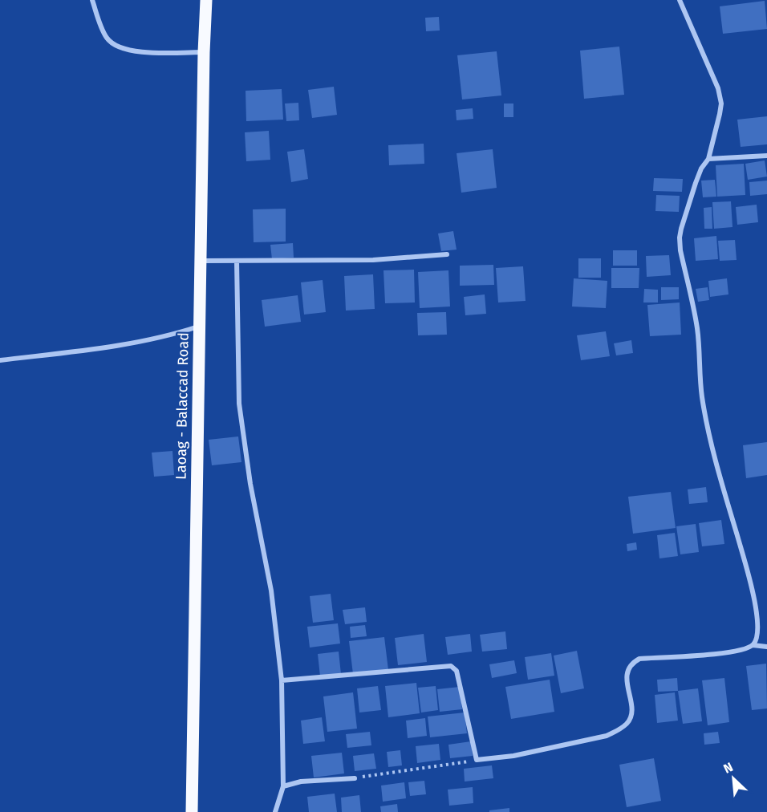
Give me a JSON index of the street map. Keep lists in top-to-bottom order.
{
  "streets": {
    "main road": ["Laoag - Balaccad Road"]
  },
  "north": "top left"
}
